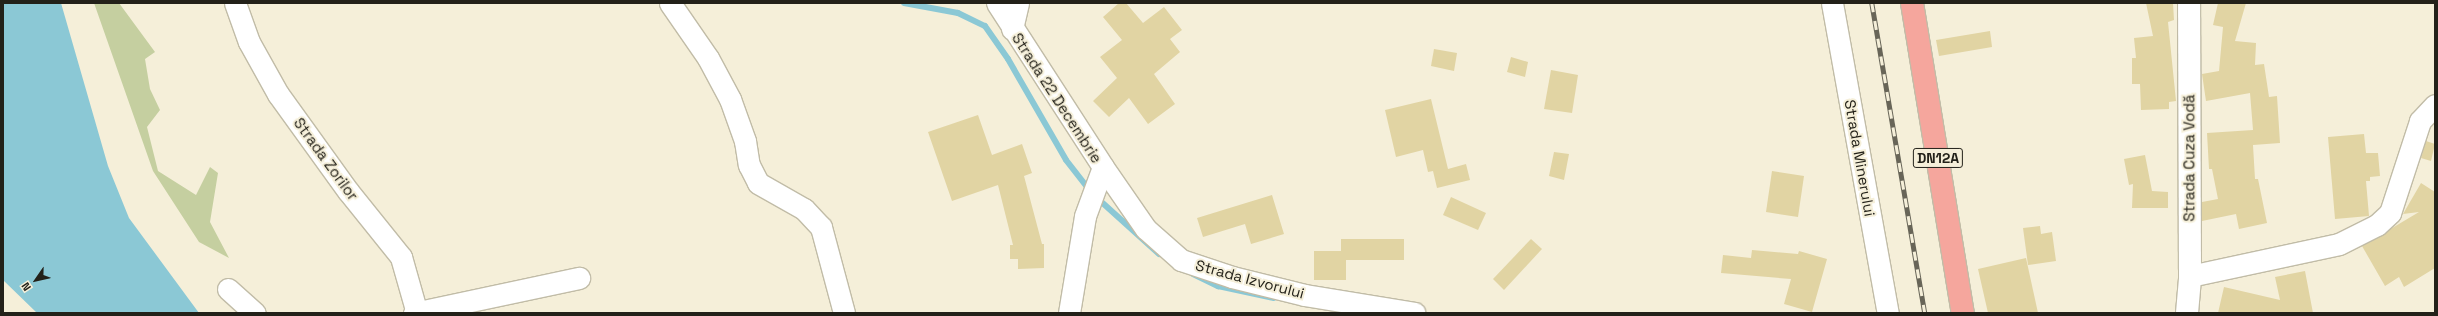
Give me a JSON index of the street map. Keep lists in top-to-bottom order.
{
  "streets": {
    "main road": ["DN12A"],
    "street": [
      "Strada 22 Decembrie",
      "Strada Minerului",
      "Strada Cuza Vodă",
      "Strada Zorilor",
      "Strada Izvorului"
    ]
  },
  "crossings": [
    ["Strada 22 Decembrie", "Strada Izvorului"]
  ],
  "north": "bottom left"
}
